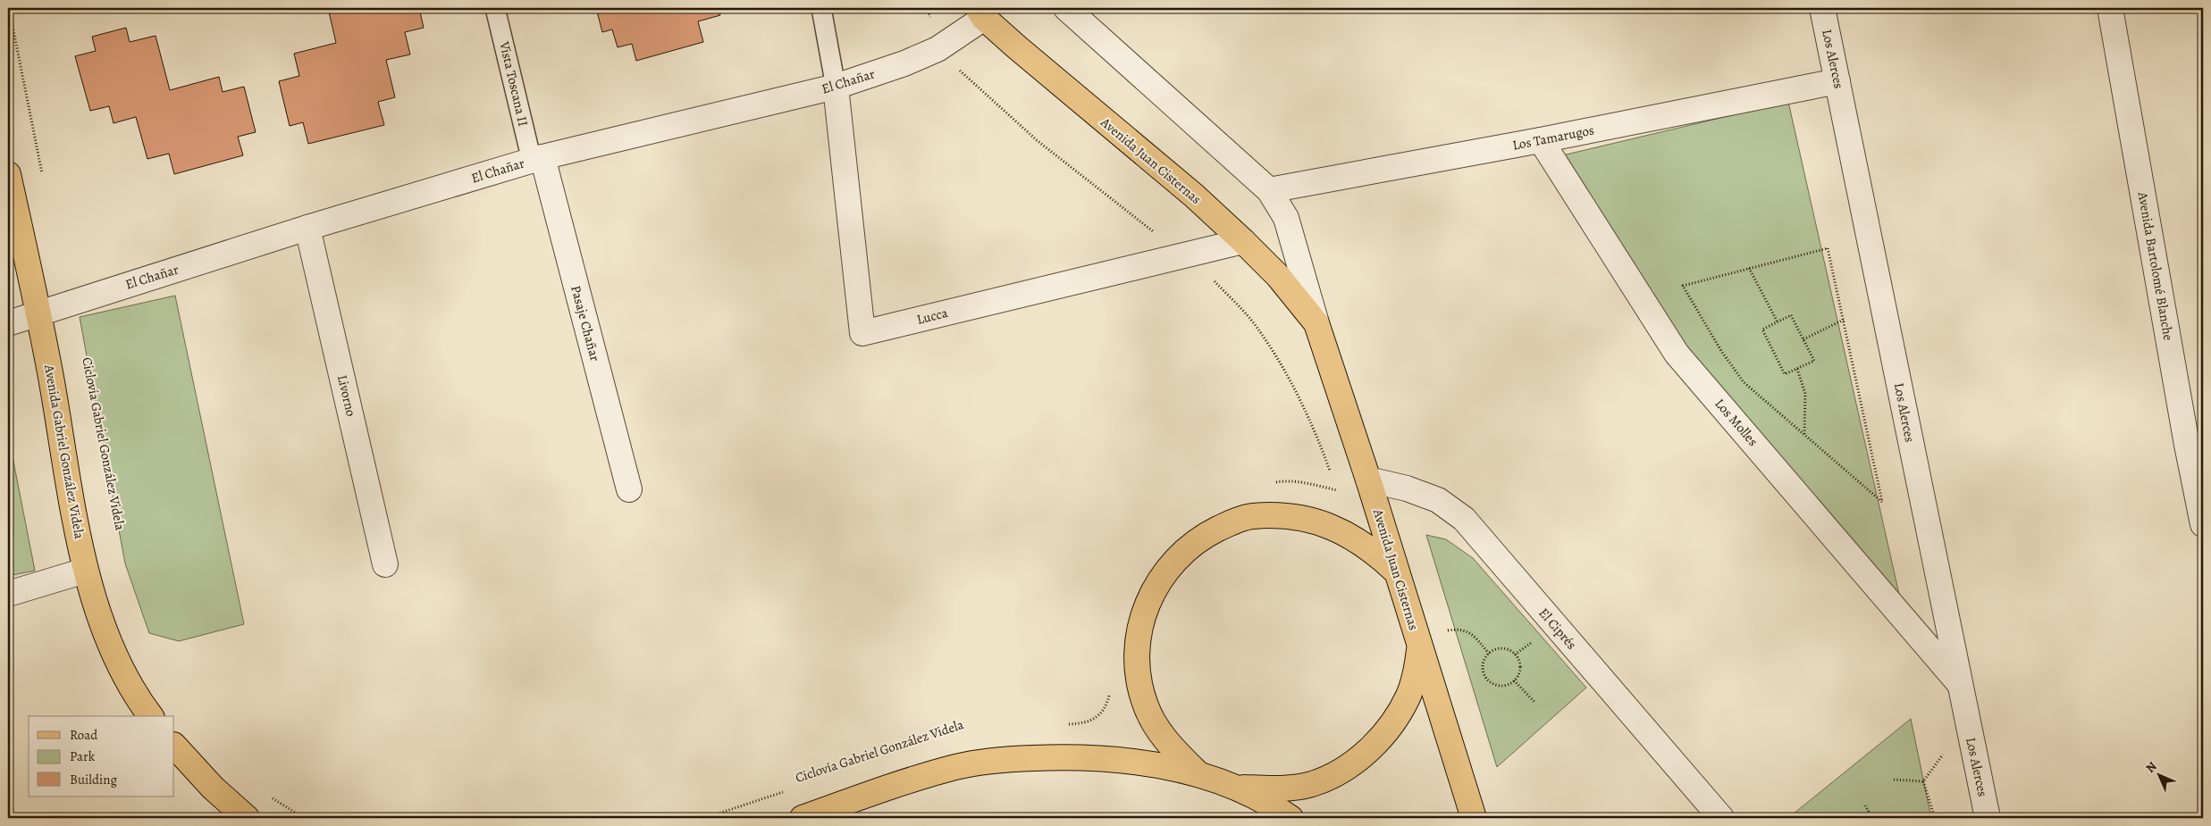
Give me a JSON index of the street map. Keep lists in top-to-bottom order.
{
  "streets": {
    "main road": ["Avenida Juan Cisternas", "Avenida Gabriel González Videla"],
    "street": [
      "Los Alerces",
      "El Chañar",
      "Los Tamarugos",
      "Avenida Bartolomé Blanche",
      "Lucca",
      "Pasaje Chañar",
      "Livorno",
      "Los Molles",
      "El Ciprés"
    ],
    "lane": ["Vista Toscana II"],
    "path": ["Ciclovía Gabriel González Videla"]
  },
  "crossings": [
    ["Los Alerces", "Los Tamarugos"],
    ["Los Alerces", "Los Molles"],
    ["El Chañar", "Vista Toscana II"],
    ["El Chañar", "Avenida Juan Cisternas"],
    ["El Chañar", "Lucca"],
    ["El Chañar", "Pasaje Chañar"],
    ["El Chañar", "Livorno"],
    ["El Chañar", "Avenida Gabriel González Videla"],
    ["Vista Toscana II", "Pasaje Chañar"],
    ["Los Tamarugos", "Avenida Juan Cisternas"],
    ["Los Tamarugos", "Los Molles"],
    ["Avenida Juan Cisternas", "Lucca"],
    ["Avenida Juan Cisternas", "El Ciprés"]
  ],
  "legend": ["Road", "Park", "Building"],
  "north": "top left"
}
